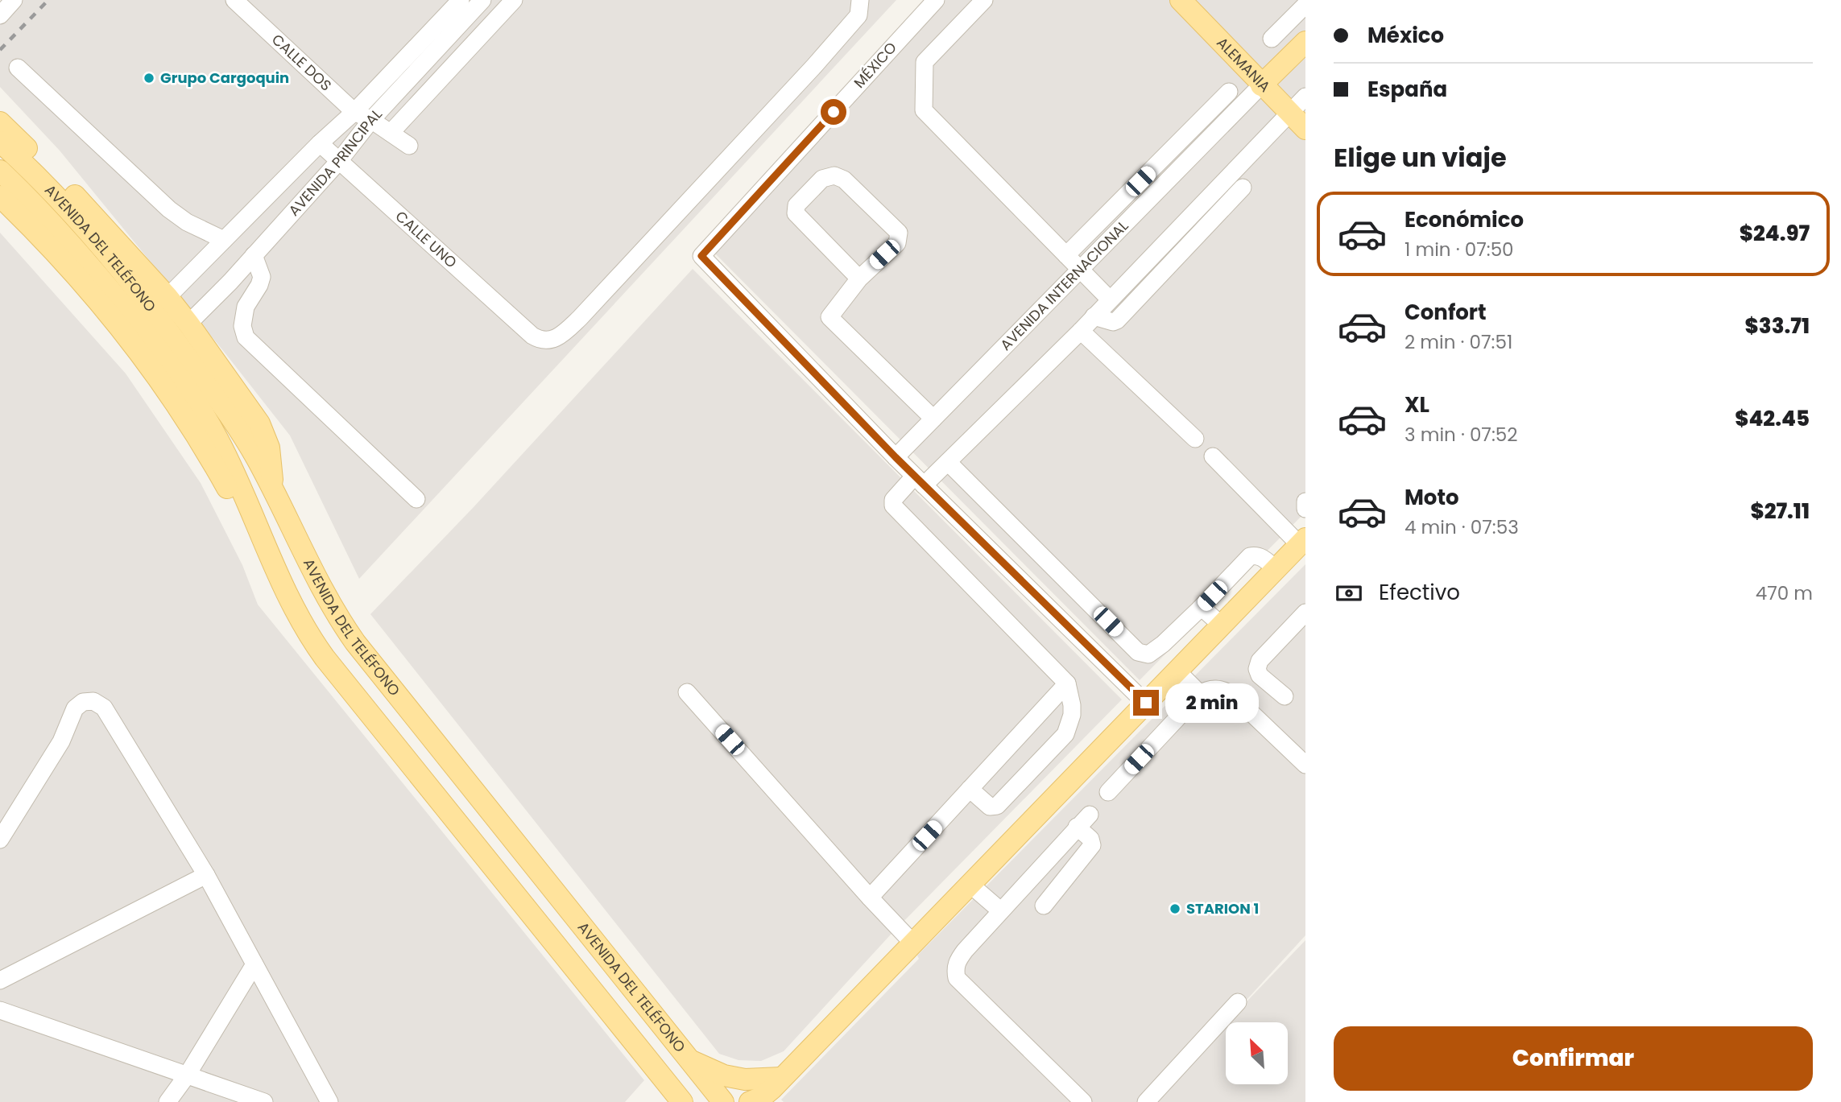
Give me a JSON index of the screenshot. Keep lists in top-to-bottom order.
{
  "streets": {
    "main road": ["ALEMANIA", "AVENIDA DEL TELÉFONO", "AVENIDA INTERNACIONAL"],
    "street": [
      "CALLE DOS",
      "MÉXICO",
      "AVENIDA PRINCIPAL",
      "CALLE UNO"
    ]
  },
  "crossings": [
    ["CALLE DOS", "AVENIDA PRINCIPAL"],
    ["MÉXICO", "AVENIDA INTERNACIONAL"],
    ["ALEMANIA", "AVENIDA INTERNACIONAL"],
    ["AVENIDA PRINCIPAL", "CALLE UNO"]
  ],
  "places": ["Grupo Cargoquin", "STARION 1"],
  "north": "top left",
  "page": {
    "banner": ["México", "España"],
    "heading": "Elige un viaje",
    "list": [
      {
        "name": "Económico",
        "note": "1 min · 07:50",
        "value": "$24.97"
      },
      {
        "name": "Confort",
        "note": "2 min · 07:51",
        "value": "$33.71"
      },
      {
        "name": "XL",
        "note": "3 min · 07:52",
        "value": "$42.45"
      },
      {
        "name": "Moto",
        "note": "4 min · 07:53",
        "value": "$27.11"
      }
    ],
    "pay": ["Efectivo", "470 m"],
    "bubble": "2 min",
    "buttons": "Confirmar"
  }
}
